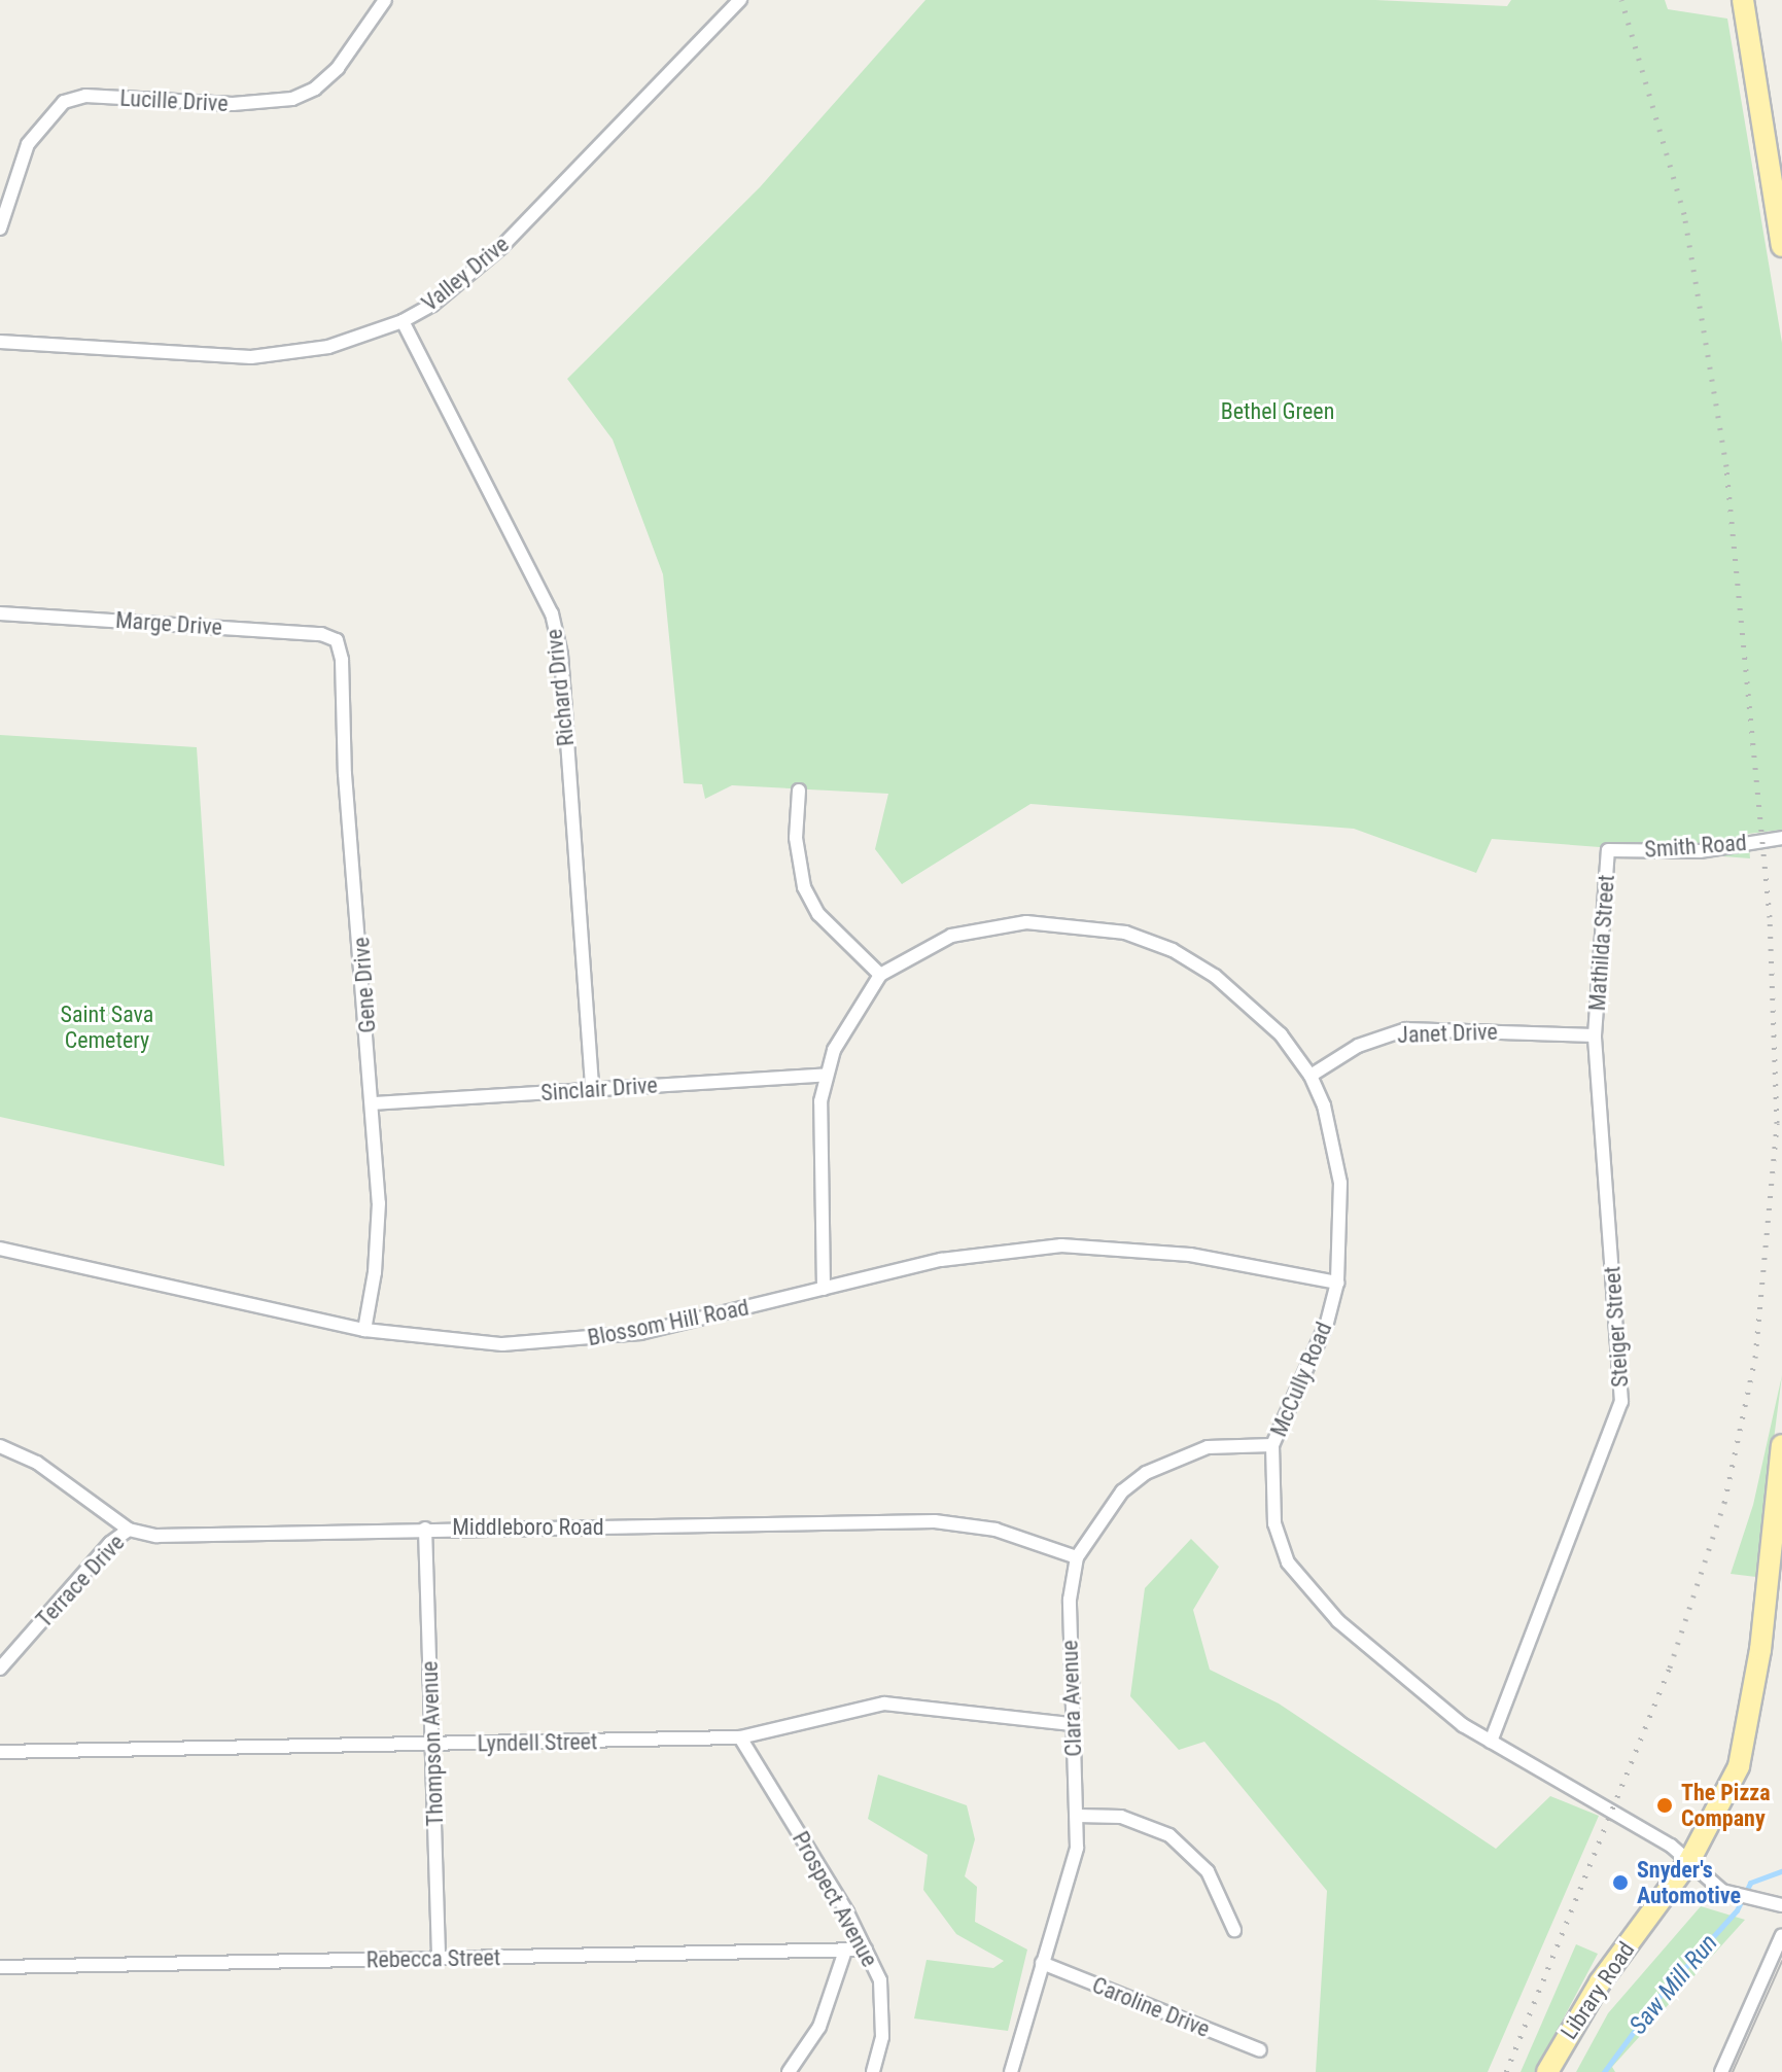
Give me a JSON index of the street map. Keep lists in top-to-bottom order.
{
  "streets": {
    "main road": ["Library Road"],
    "street": [
      "Lucille Drive",
      "Valley Drive",
      "Marge Drive",
      "Richard Drive",
      "Smith Road",
      "Mathilda Street",
      "Gene Drive",
      "Janet Drive",
      "Sinclair Drive",
      "Blossom Hill Road",
      "Steiger Street",
      "McCully Road",
      "Middleboro Road",
      "Terrace Drive",
      "Clara Avenue",
      "Lyndell Street",
      "Thompson Avenue",
      "Prospect Avenue",
      "Rebecca Street",
      "Caroline Drive"
    ]
  },
  "crossings": [
    ["Valley Drive", "Richard Drive"],
    ["Marge Drive", "Gene Drive"],
    ["Richard Drive", "Sinclair Drive"],
    ["Smith Road", "Mathilda Street"],
    ["Mathilda Street", "Janet Drive"],
    ["Mathilda Street", "Steiger Street"],
    ["Gene Drive", "Sinclair Drive"],
    ["Gene Drive", "Blossom Hill Road"],
    ["Janet Drive", "Steiger Street"],
    ["Janet Drive", "McCully Road"],
    ["Sinclair Drive", "McCully Road"],
    ["Blossom Hill Road", "McCully Road"],
    ["Steiger Street", "McCully Road"],
    ["McCully Road", "Clara Avenue"],
    ["McCully Road", "Library Road"],
    ["Middleboro Road", "Terrace Drive"],
    ["Middleboro Road", "Clara Avenue"],
    ["Middleboro Road", "Thompson Avenue"],
    ["Clara Avenue", "Lyndell Street"],
    ["Clara Avenue", "Caroline Drive"],
    ["Lyndell Street", "Thompson Avenue"],
    ["Lyndell Street", "Prospect Avenue"],
    ["Thompson Avenue", "Rebecca Street"],
    ["Prospect Avenue", "Rebecca Street"]
  ],
  "water": ["Saw Mill Run"],
  "parks": ["Bethel Green", "Saint Sava Cemetery"],
  "places": ["The Pizza Company", "Snyder's Automotive"]
}
